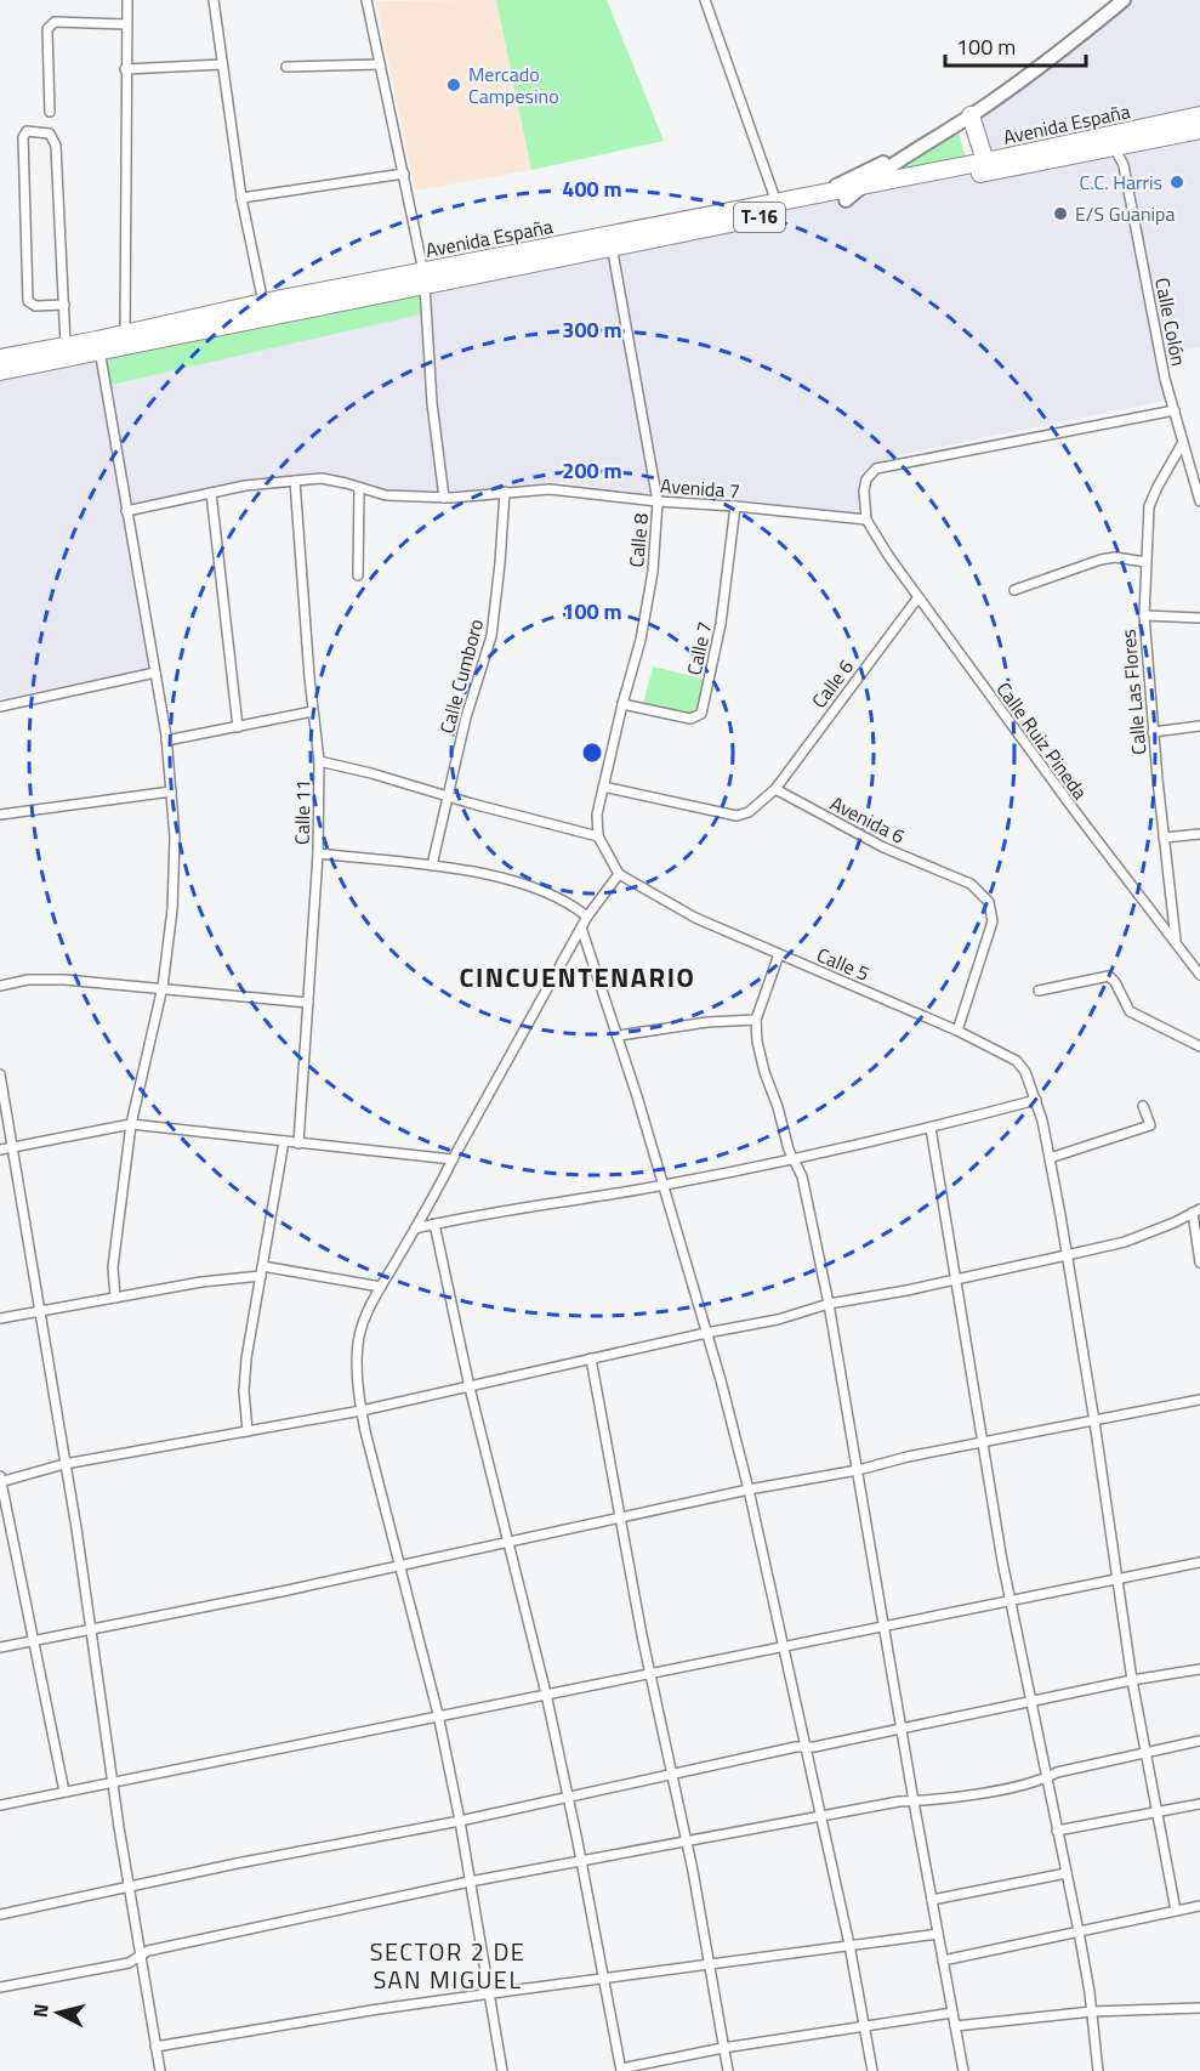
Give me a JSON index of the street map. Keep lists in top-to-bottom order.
{
  "streets": {
    "highway": ["Avenida España", "T-16"],
    "street": [
      "Calle Colón",
      "Avenida 7",
      "Calle 8",
      "Calle 7",
      "Calle Cumboro",
      "Calle 6",
      "Calle Las Flores",
      "Calle Ruiz Pineda",
      "Calle 11",
      "Avenida 6",
      "Calle 5"
    ]
  },
  "crossings": [
    ["Avenida España", "T-16"],
    ["Avenida España", "Calle Colón"],
    ["Avenida España", "Calle 8"],
    ["Calle Colón", "Calle Las Flores"],
    ["Avenida 7", "Calle 8"],
    ["Avenida 7", "Calle 7"],
    ["Avenida 7", "Calle Cumboro"],
    ["Avenida 7", "Calle Ruiz Pineda"],
    ["Avenida 7", "Calle 11"],
    ["Calle 8", "Calle 7"],
    ["Calle 6", "Calle Ruiz Pineda"],
    ["Calle 6", "Avenida 6"],
    ["Calle Las Flores", "Calle Ruiz Pineda"],
    ["Avenida 6", "Calle 5"]
  ],
  "districts": ["CINCUENTENARIO", "SECTOR 2 DE SAN MIGUEL"],
  "places": ["Mercado Campesino", "C.C. Harris", "E/S Guanipa"],
  "scale_bar": "100 m",
  "north": "left",
  "rings": [
    "400 m",
    "300 m",
    "200 m",
    "100 m"
  ]
}
